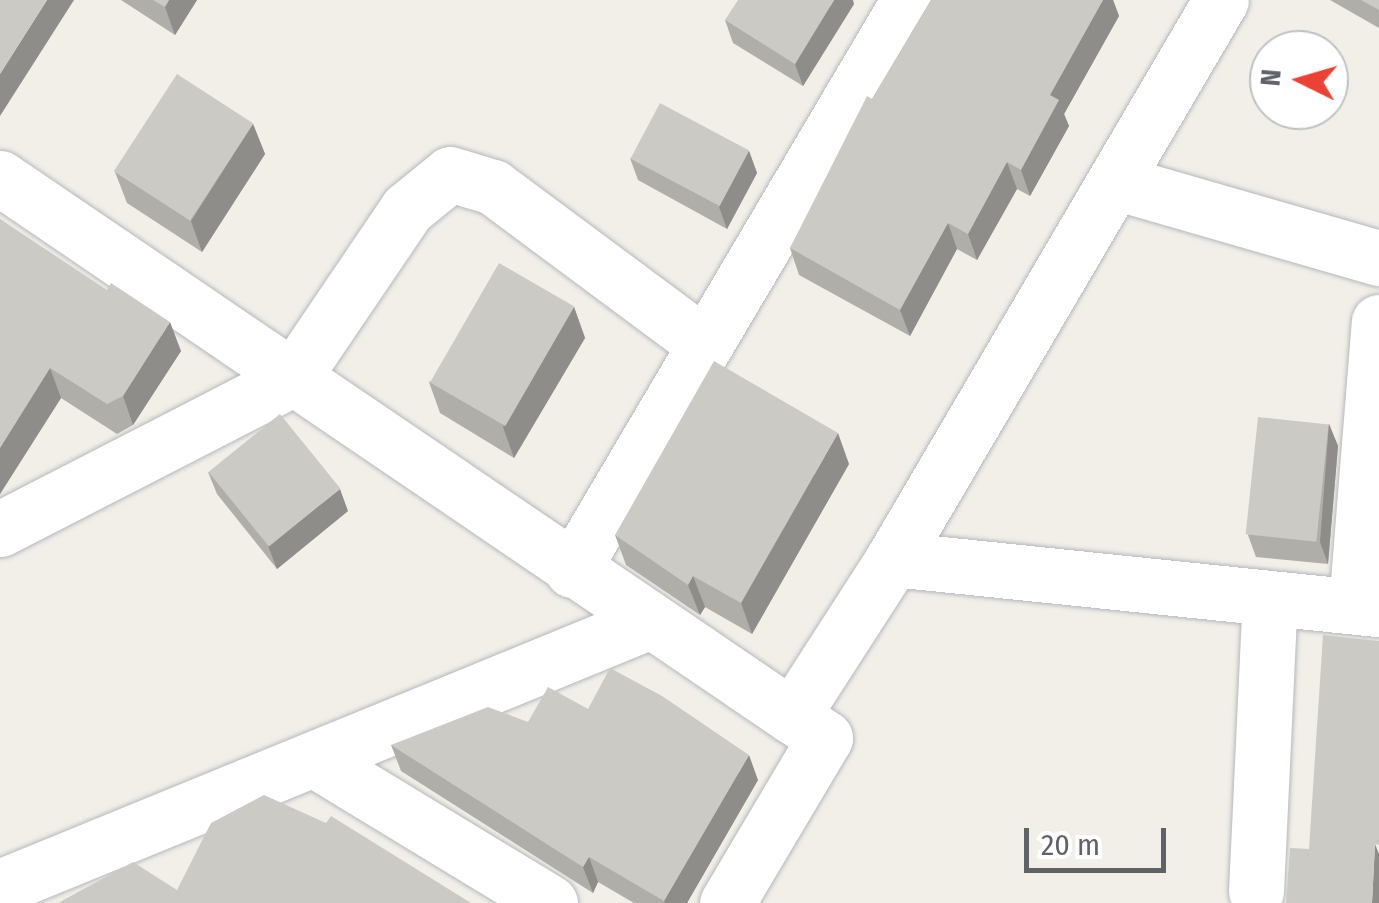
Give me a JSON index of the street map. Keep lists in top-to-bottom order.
{
  "scale_bar": "20 m",
  "north": "left"
}
